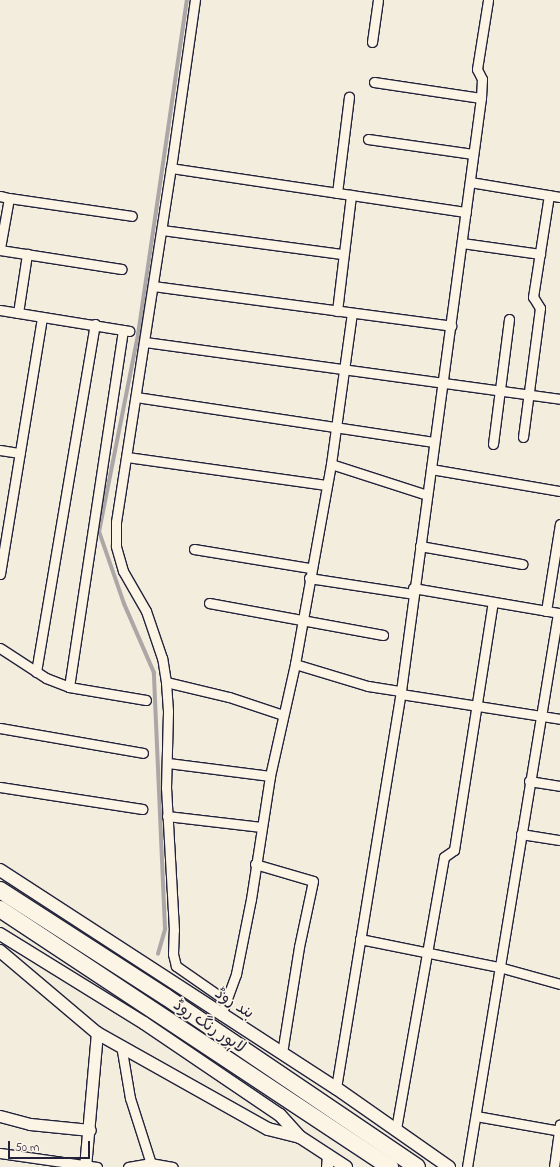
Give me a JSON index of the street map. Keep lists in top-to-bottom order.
{
  "streets": {
    "highway": ["لاہور رنگ روڈ"],
    "main road": ["بند روڈ"]
  },
  "scale_bar": "50 m"
}
